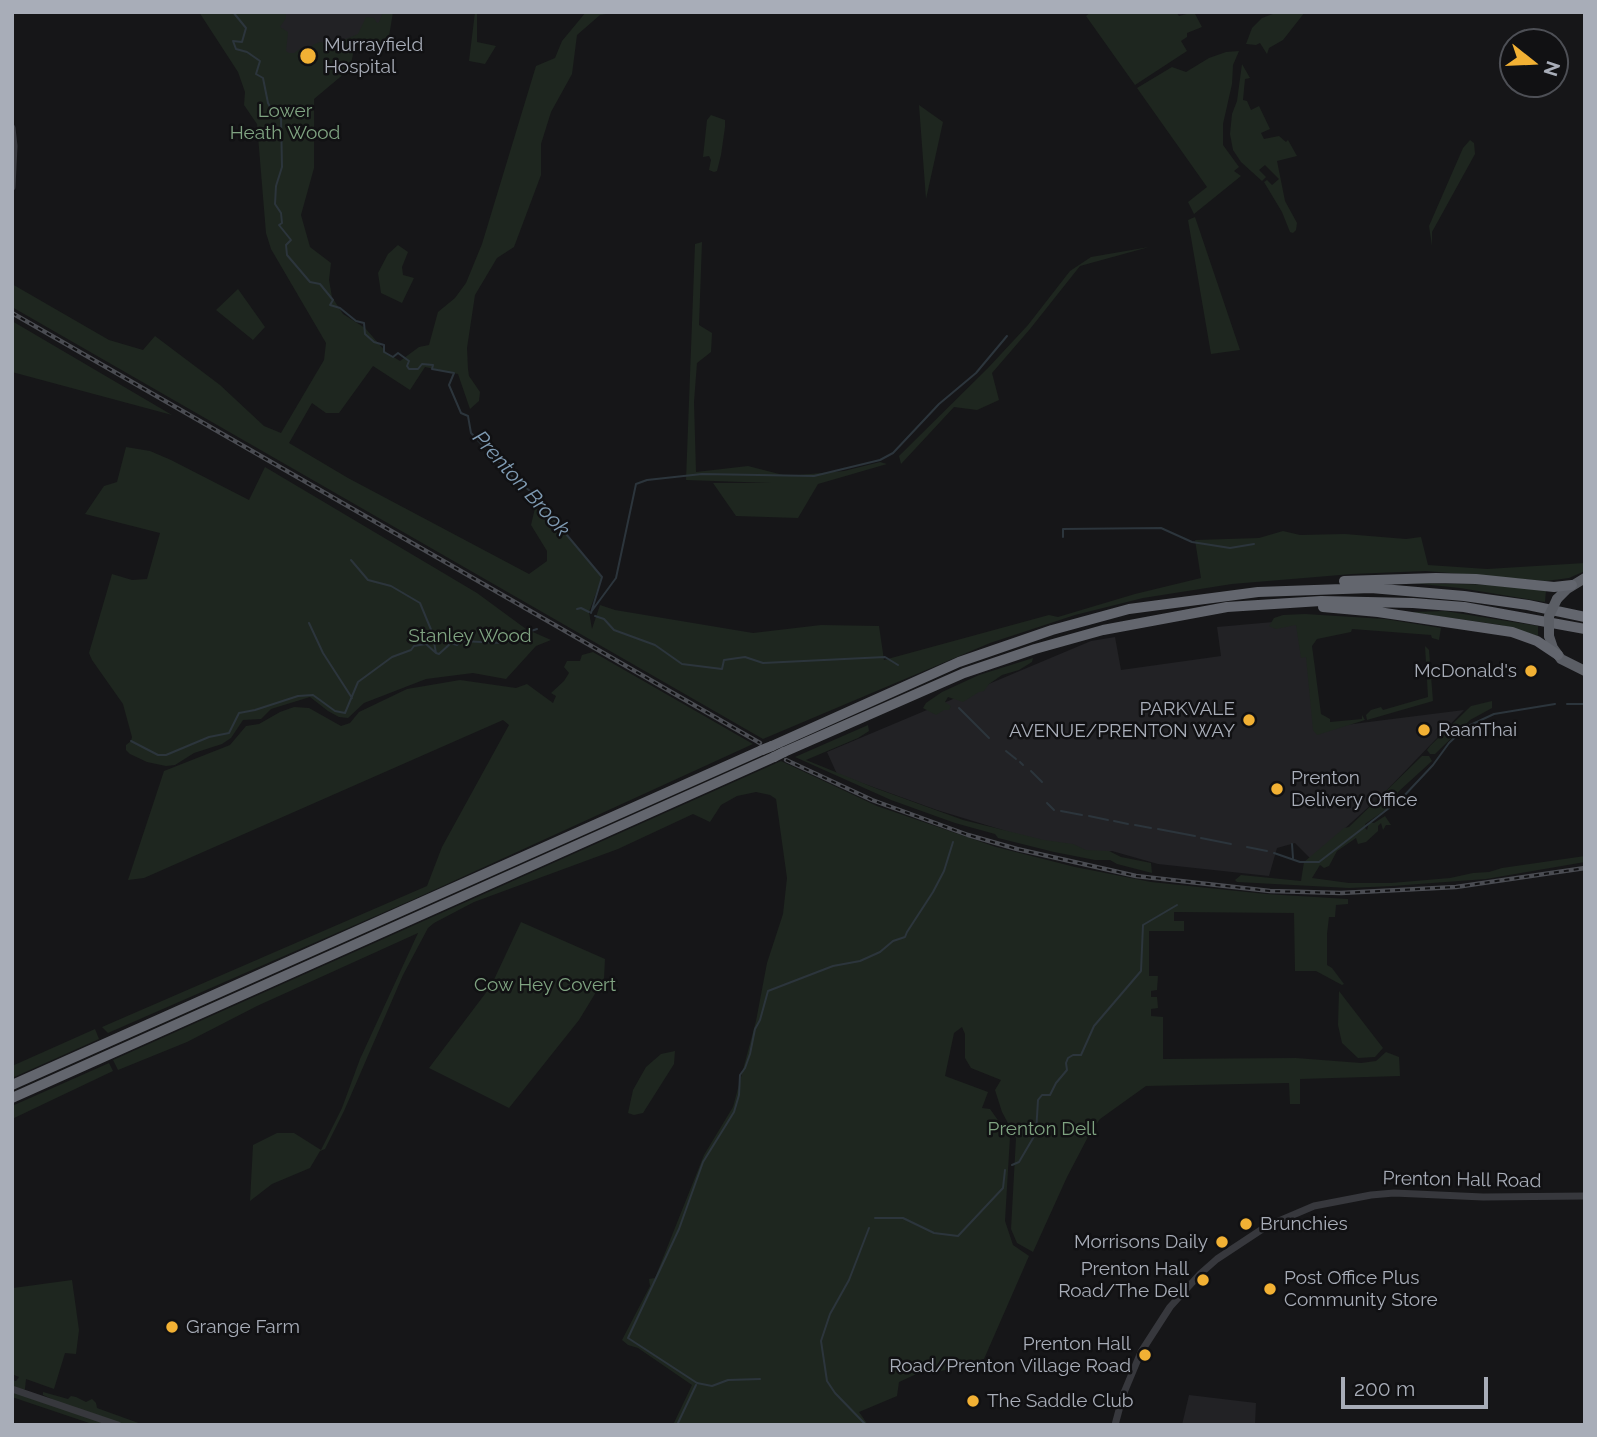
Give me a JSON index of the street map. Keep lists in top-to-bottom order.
{
  "streets": {
    "street": ["Prenton Hall Road"]
  },
  "water": ["Prenton Brook"],
  "parks": [
    "Lower Heath Wood",
    "Stanley Wood",
    "Cow Hey Covert",
    "Prenton Dell"
  ],
  "places": [
    "Murrayfield Hospital",
    "McDonald's",
    "PARKVALE AVENUE/PRENTON WAY",
    "RaanThai",
    "Prenton Delivery Office",
    "Brunchies",
    "Morrisons Daily",
    "Prenton Hall Road/The Dell",
    "Post Office Plus Community Store",
    "Grange Farm",
    "Prenton Hall Road/Prenton Village Road",
    "The Saddle Club"
  ],
  "scale_bar": "200 m",
  "north": "right"
}
